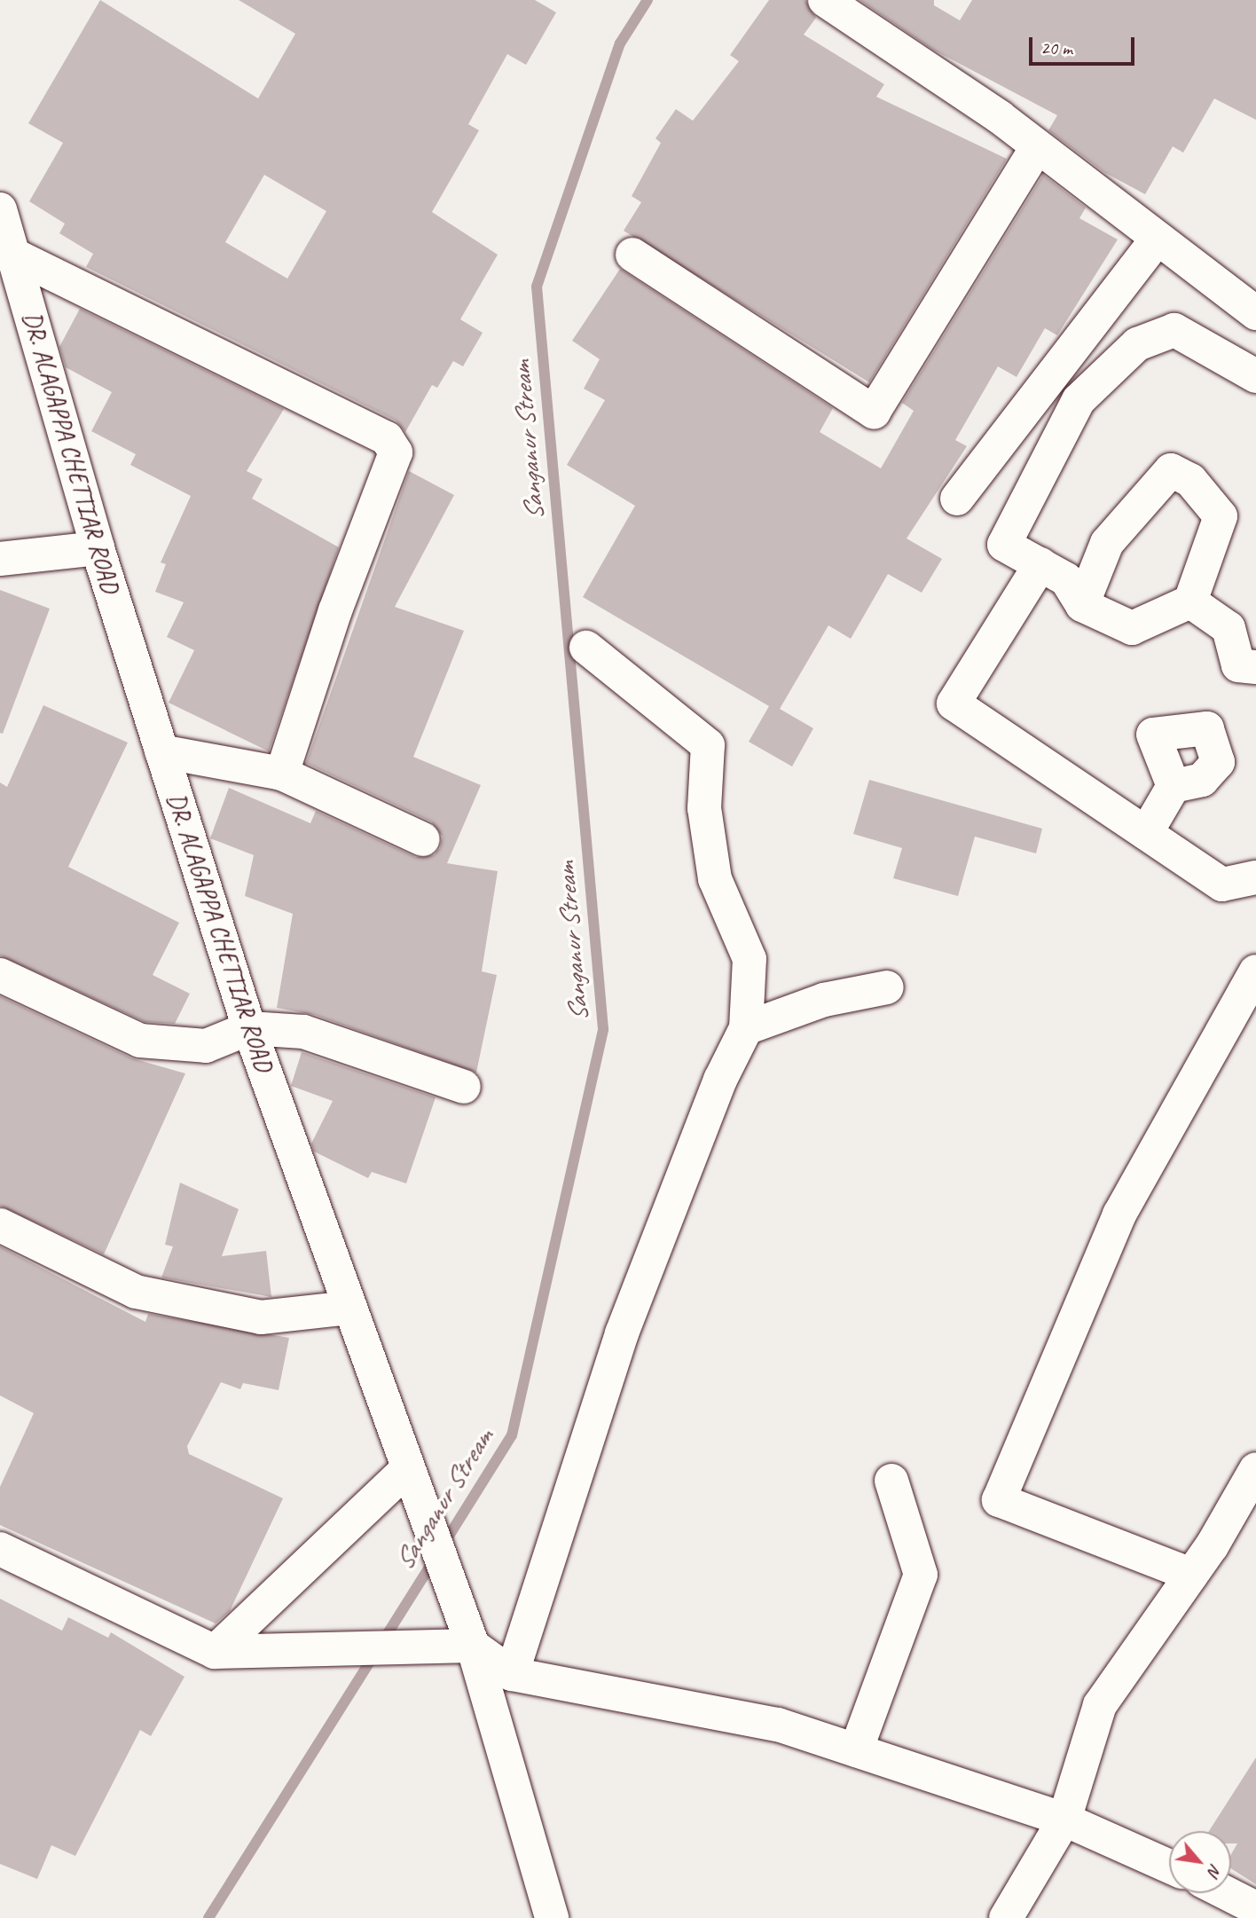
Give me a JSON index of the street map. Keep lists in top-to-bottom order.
{
  "streets": {
    "street": ["DR. ALAGAPPA CHETTIAR ROAD"]
  },
  "water": ["Sanganur Stream"],
  "scale_bar": "20 m",
  "north": "bottom right"
}
